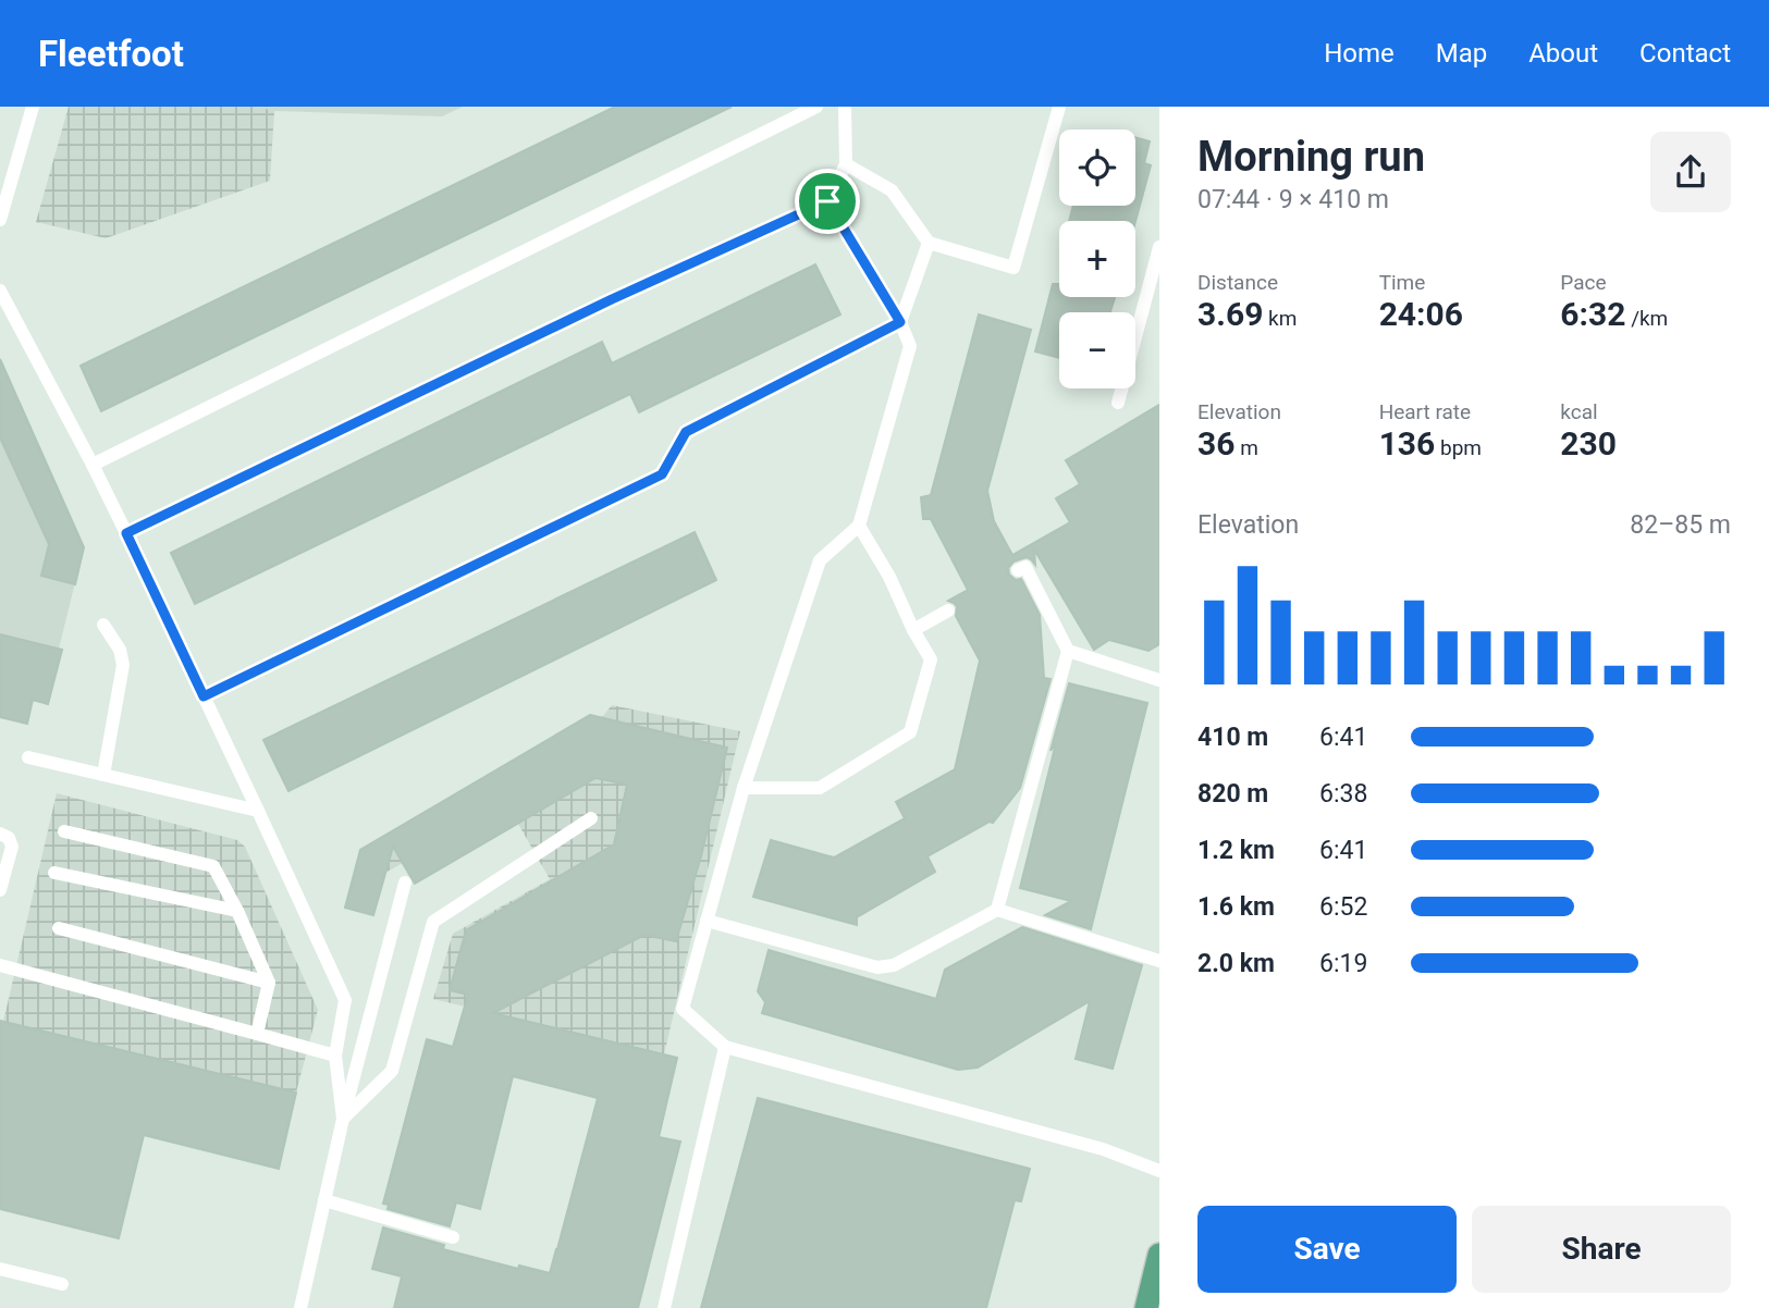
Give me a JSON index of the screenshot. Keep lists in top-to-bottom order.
{
  "page": {
    "header": "Fleetfoot",
    "nav": [
      "Home",
      "Map",
      "About",
      "Contact"
    ],
    "heading": ["Morning run", "07:44 · 9 × 410 m"],
    "map_buttons": ["+", "−"],
    "stats": [
      ["Distance", "3.69 km"],
      ["Time", "24:06"],
      ["Pace", "6:32 /km"],
      ["Elevation", "36 m"],
      ["Heart rate", "136 bpm"],
      ["kcal", "230"]
    ],
    "chart": ["Elevation", "82–85 m"],
    "list": [
      {
        "name": "410 m",
        "note": "6:41"
      },
      {
        "name": "820 m",
        "note": "6:38"
      },
      {
        "name": "1.2 km",
        "note": "6:41"
      },
      {
        "name": "1.6 km",
        "note": "6:52"
      },
      {
        "name": "2.0 km",
        "note": "6:19"
      }
    ],
    "buttons": ["Save", "Share"]
  }
}
